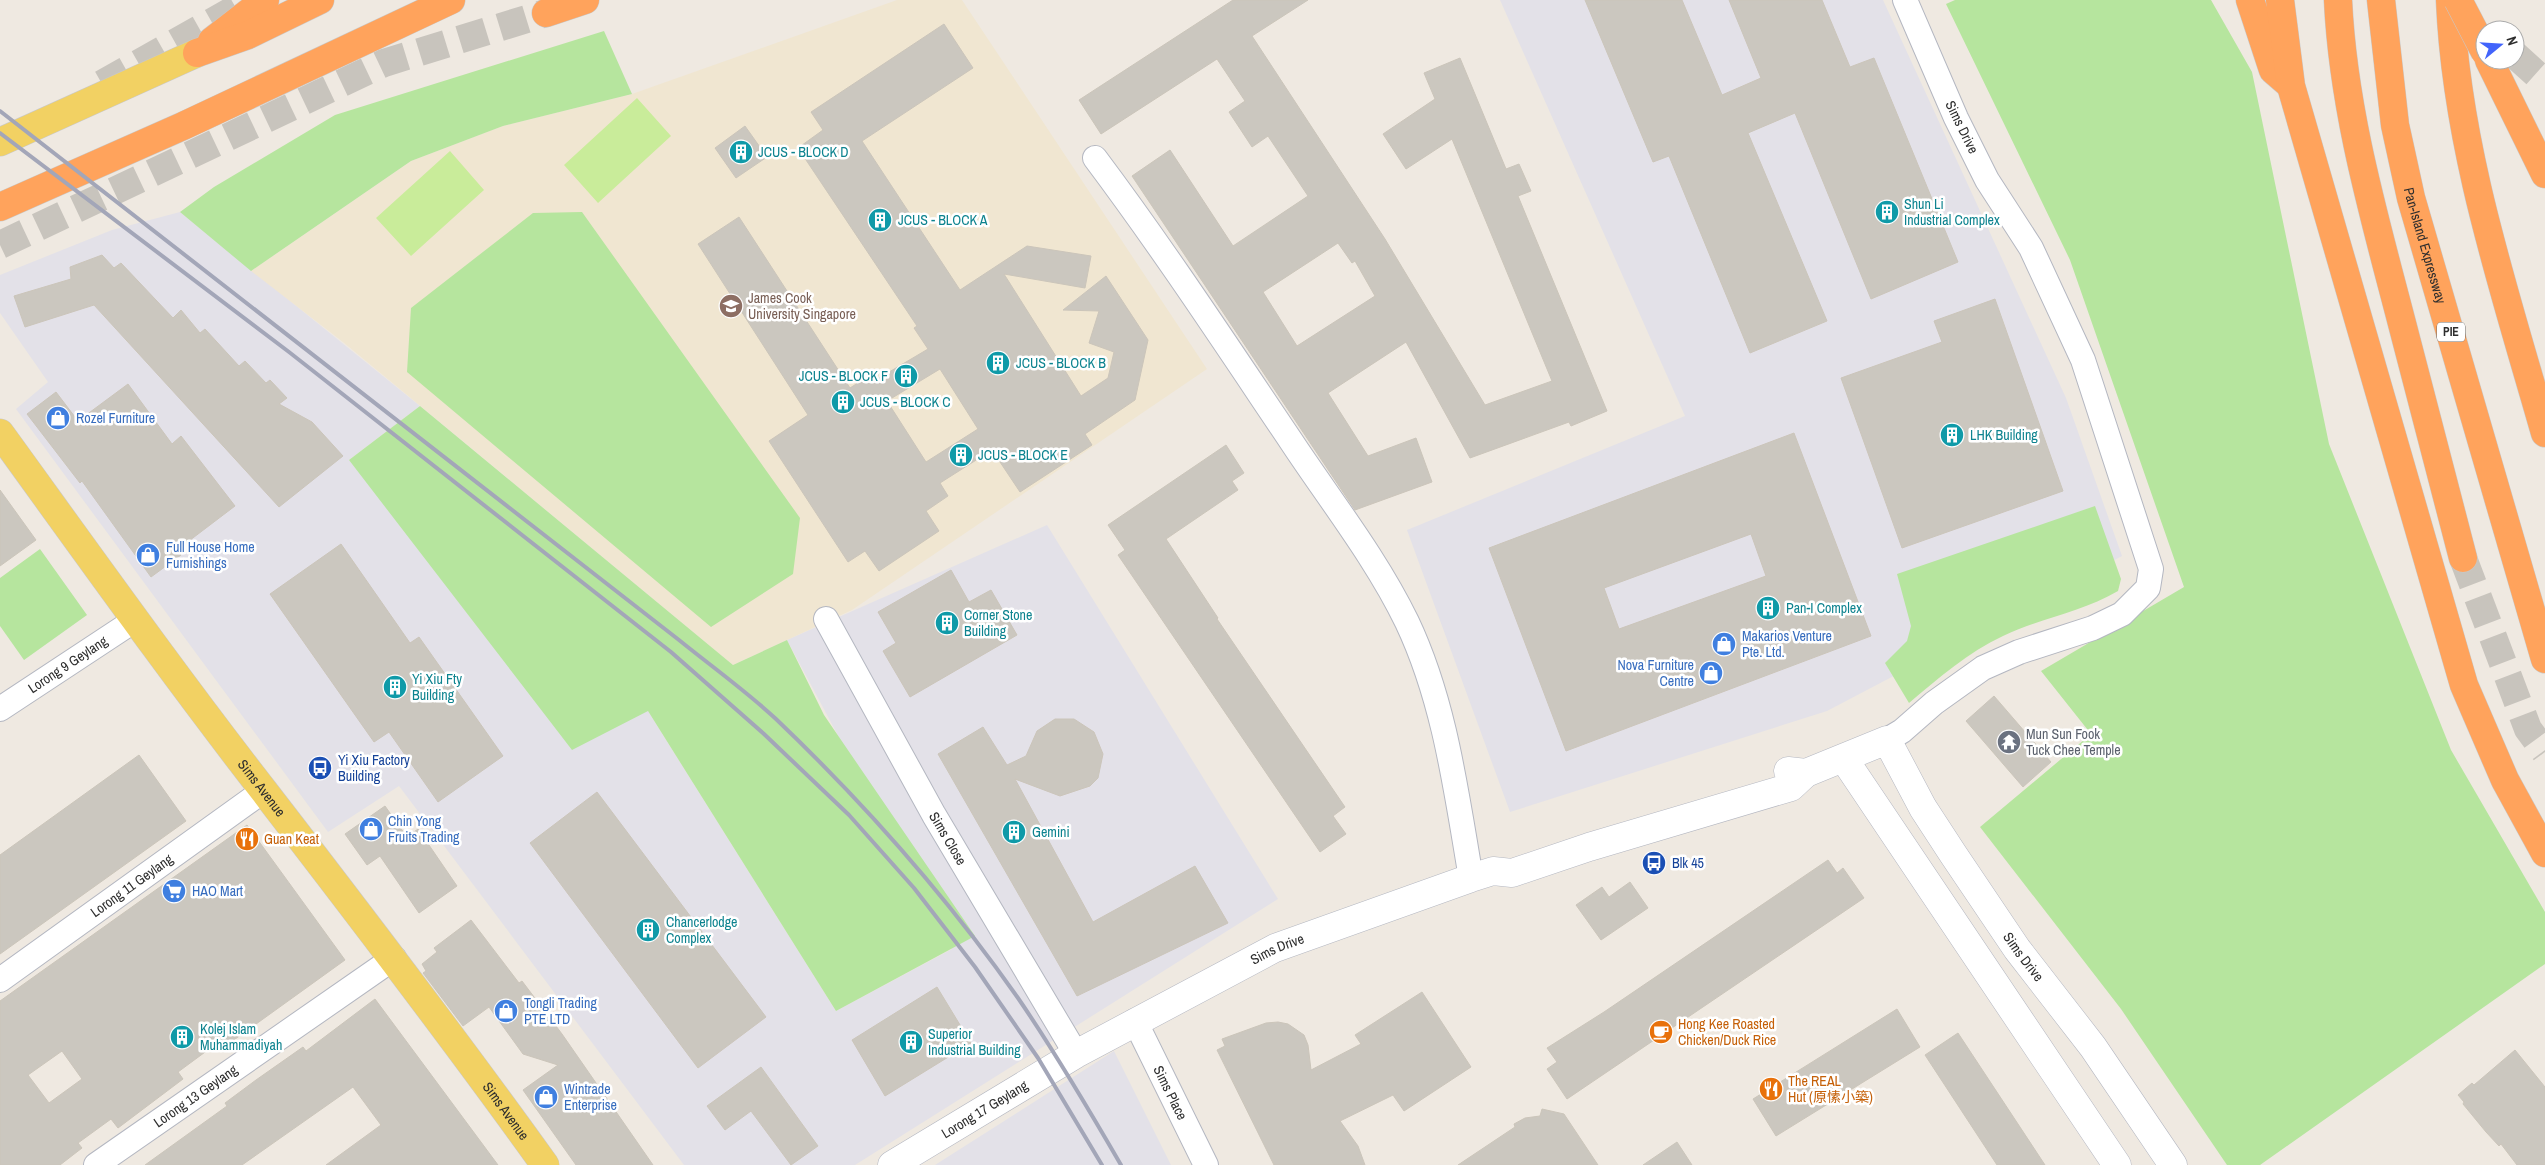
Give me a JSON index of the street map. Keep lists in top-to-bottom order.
{
  "streets": {
    "highway": ["Pan-Island Expressway", "PIE"],
    "main road": ["Sims Avenue"],
    "street": [
      "Sims Drive",
      "Lorong 9 Geylang",
      "Sims Close",
      "Lorong 11 Geylang",
      "Sims Place",
      "Lorong 13 Geylang",
      "Lorong 17 Geylang"
    ]
  },
  "crossings": [
    ["Sims Drive", "Sims Close"],
    ["Sims Drive", "Sims Place"],
    ["Sims Drive", "Lorong 17 Geylang"],
    ["Lorong 9 Geylang", "Sims Avenue"],
    ["Sims Avenue", "Lorong 11 Geylang"],
    ["Sims Avenue", "Lorong 13 Geylang"],
    ["Sims Close", "Lorong 17 Geylang"]
  ],
  "places": {
    "building": [
      "JCUS - BLOCK D",
      "Shun Li Industrial Complex",
      "JCUS - BLOCK A",
      "JCUS - BLOCK B",
      "JCUS - BLOCK F",
      "JCUS - BLOCK C",
      "LHK Building",
      "JCUS - BLOCK E",
      "Pan-I Complex",
      "Corner Stone Building",
      "Yi Xiu Fty Building",
      "Gemini",
      "Chancerlodge Complex",
      "Kolej Islam Muhammadiyah",
      "Superior Industrial Building"
    ],
    "school or university": ["James Cook University Singapore"],
    "shop": [
      "Rozel Furniture",
      "Full House Home Furnishings",
      "Makarios Venture Pte. Ltd.",
      "Nova Furniture Centre",
      "Chin Yong Fruits Trading",
      "Tongli Trading PTE LTD",
      "Wintrade Enterprise"
    ],
    "temple": ["Mun Sun Fook Tuck Chee Temple"],
    "bus stop": ["Yi Xiu Factory Building", "Blk 45"],
    "restaurant": ["Guan Keat", "The REAL Hut (原愫小築)"],
    "supermarket": ["HAO Mart"],
    "cafe": ["Hong Kee Roasted Chicken/Duck Rice"]
  },
  "north": "right"
}
